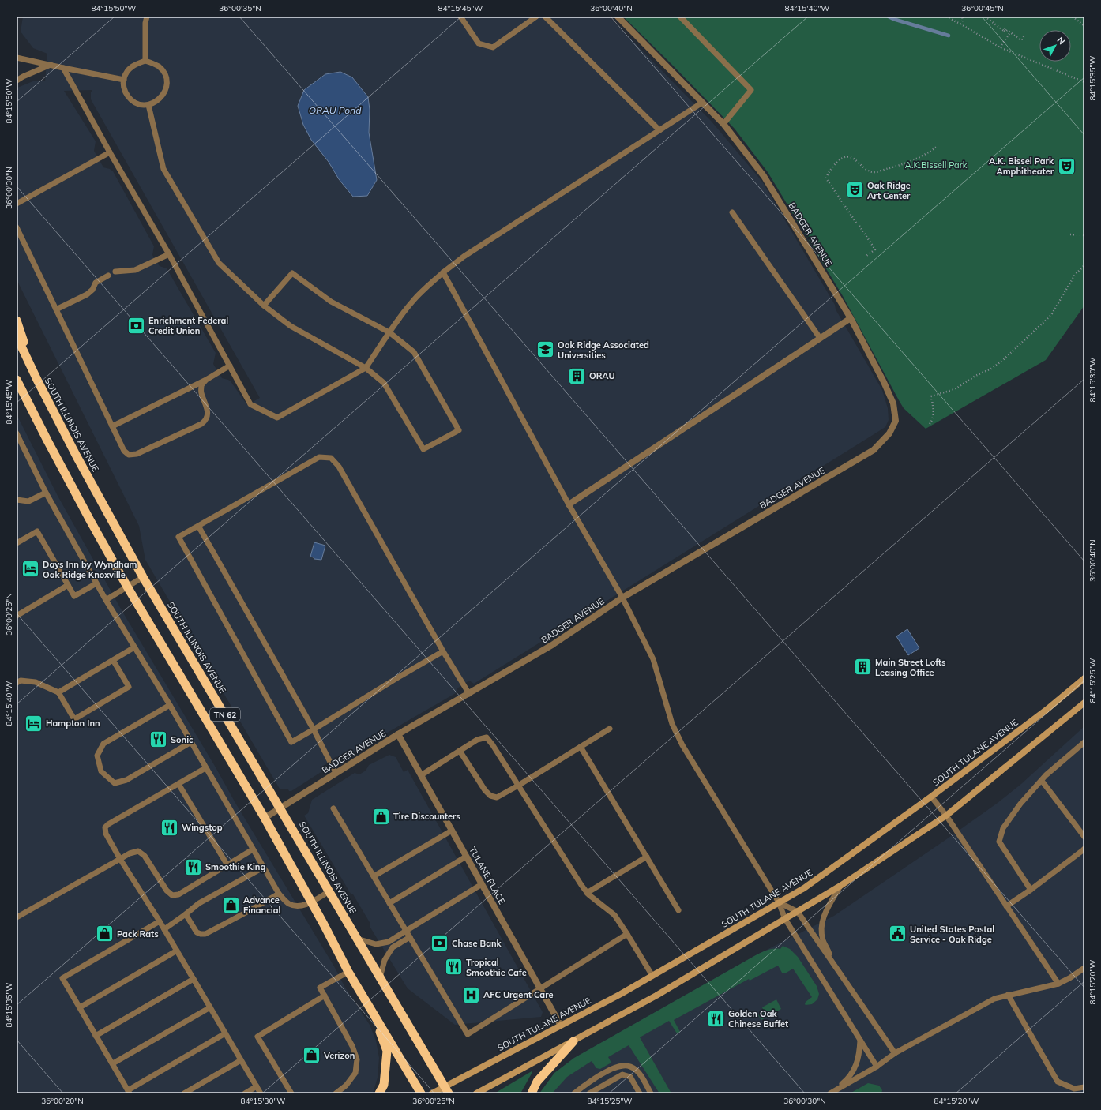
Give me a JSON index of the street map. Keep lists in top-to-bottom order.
{
  "streets": {
    "highway": ["SOUTH ILLINOIS AVENUE", "TN 62"],
    "main road": ["SOUTH TULANE AVENUE"],
    "street": ["BADGER AVENUE", "TULANE PLACE"]
  },
  "crossings": [
    ["BADGER AVENUE", "SOUTH ILLINOIS AVENUE"],
    ["BADGER AVENUE", "TN 62"],
    ["BADGER AVENUE", "TULANE PLACE"],
    ["SOUTH ILLINOIS AVENUE", "SOUTH TULANE AVENUE"],
    ["SOUTH TULANE AVENUE", "TULANE PLACE"]
  ],
  "water": ["ORAU Pond"],
  "parks": ["A.K.Bissell Park"],
  "places": {
    "theatre": ["A.K. Bissel Park Amphitheater", "Oak Ridge Art Center"],
    "bank": ["Enrichment Federal Credit Union", "Chase Bank"],
    "school or university": ["Oak Ridge Associated Universities"],
    "building": ["ORAU", "Main Street Lofts Leasing Office"],
    "hotel": ["Days Inn by Wyndham Oak Ridge Knoxville", "Hampton Inn"],
    "restaurant": [
      "Sonic",
      "Wingstop",
      "Smoothie King",
      "Tropical Smoothie Cafe",
      "Golden Oak Chinese Buffet"
    ],
    "shop": [
      "Tire Discounters",
      "Advance Financial",
      "Pack Rats",
      "Verizon"
    ],
    "public building": ["United States Postal Service - Oak Ridge"],
    "hospital": ["AFC Urgent Care"]
  },
  "north": "top right",
  "coordinates": [
    "84°15'50\"W",
    "36°00'35\"N",
    "84°15'45\"W",
    "36°00'40\"N",
    "84°15'40\"W",
    "36°00'45\"N",
    "84°15'35\"W",
    "36°00'30\"N",
    "84°15'30\"W",
    "36°00'25\"N",
    "84°15'25\"W",
    "84°15'20\"W",
    "36°00'20\"N"
  ]
}
